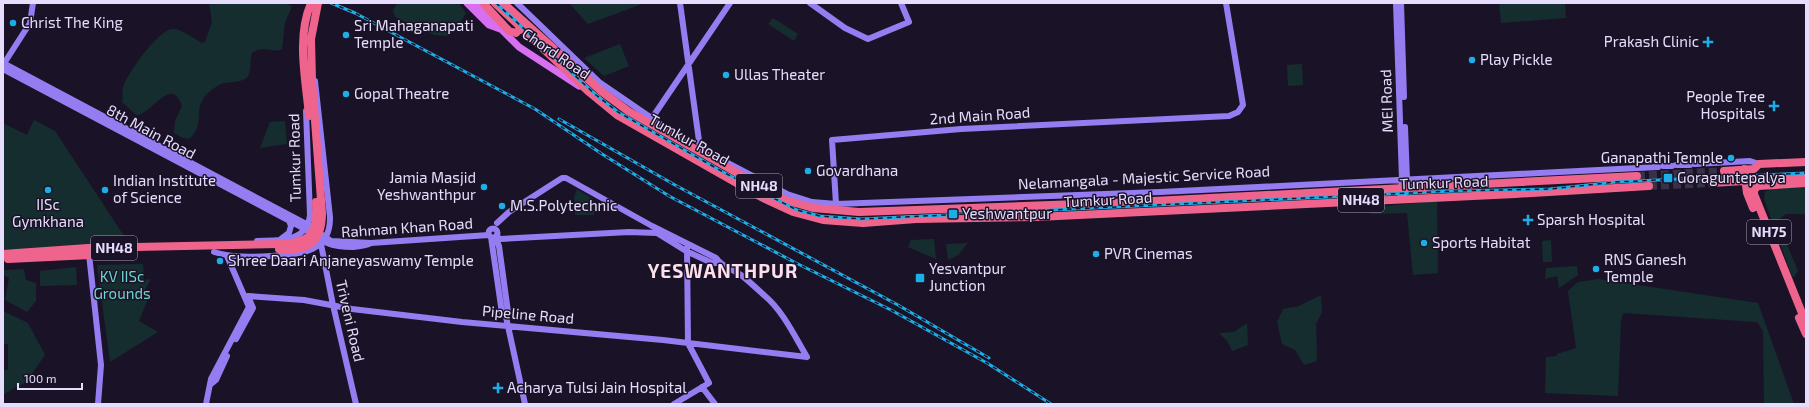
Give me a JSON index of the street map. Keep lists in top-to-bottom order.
{
  "streets": {
    "highway": ["Tumkur Road", "NH48", "NH75"],
    "main road": ["Chord Road"],
    "street": [
      "MEI Road",
      "2nd Main Road",
      "8th Main Road",
      "Nelamangala - Majestic Service Road",
      "Rahman Khan Road",
      "Pipeline Road",
      "Triveni Road"
    ]
  },
  "crossings": [
    ["Chord Road", "Tumkur Road"],
    ["MEI Road", "Tumkur Road"],
    ["MEI Road", "Nelamangala - Majestic Service Road"],
    ["2nd Main Road", "Nelamangala - Majestic Service Road"],
    ["8th Main Road", "Tumkur Road"],
    ["8th Main Road", "Rahman Khan Road"],
    ["8th Main Road", "Triveni Road"],
    ["Tumkur Road", "Nelamangala - Majestic Service Road"],
    ["Tumkur Road", "NH48"],
    ["Tumkur Road", "Rahman Khan Road"],
    ["Tumkur Road", "Triveni Road"],
    ["Rahman Khan Road", "Triveni Road"],
    ["Pipeline Road", "Triveni Road"]
  ],
  "districts": ["YESWANTHPUR"],
  "parks": ["KV IISc Grounds"],
  "places": {
    "other": [
      "Christ The King",
      "Sri Mahaganapati Temple",
      "Play Pickle",
      "Ullas Theater",
      "Gopal Theatre",
      "Ganapathi Temple",
      "Govardhana",
      "Jamia Masjid Yeshwanthpur",
      "IISc Gymkhana",
      "Indian Institute of Science",
      "M.S.Polytechnic",
      "Sports Habitat",
      "PVR Cinemas",
      "Shree Daari Anjaneyaswamy Temple",
      "RNS Ganesh Temple"
    ],
    "health": [
      "Prakash Clinic",
      "People Tree Hospitals",
      "Sparsh Hospital",
      "Acharya Tulsi Jain Hospital"
    ],
    "transit": ["Goraguntepalya", "Yeshwantpur", "Yesvantpur Junction"]
  },
  "scale_bar": "100 m"
}
